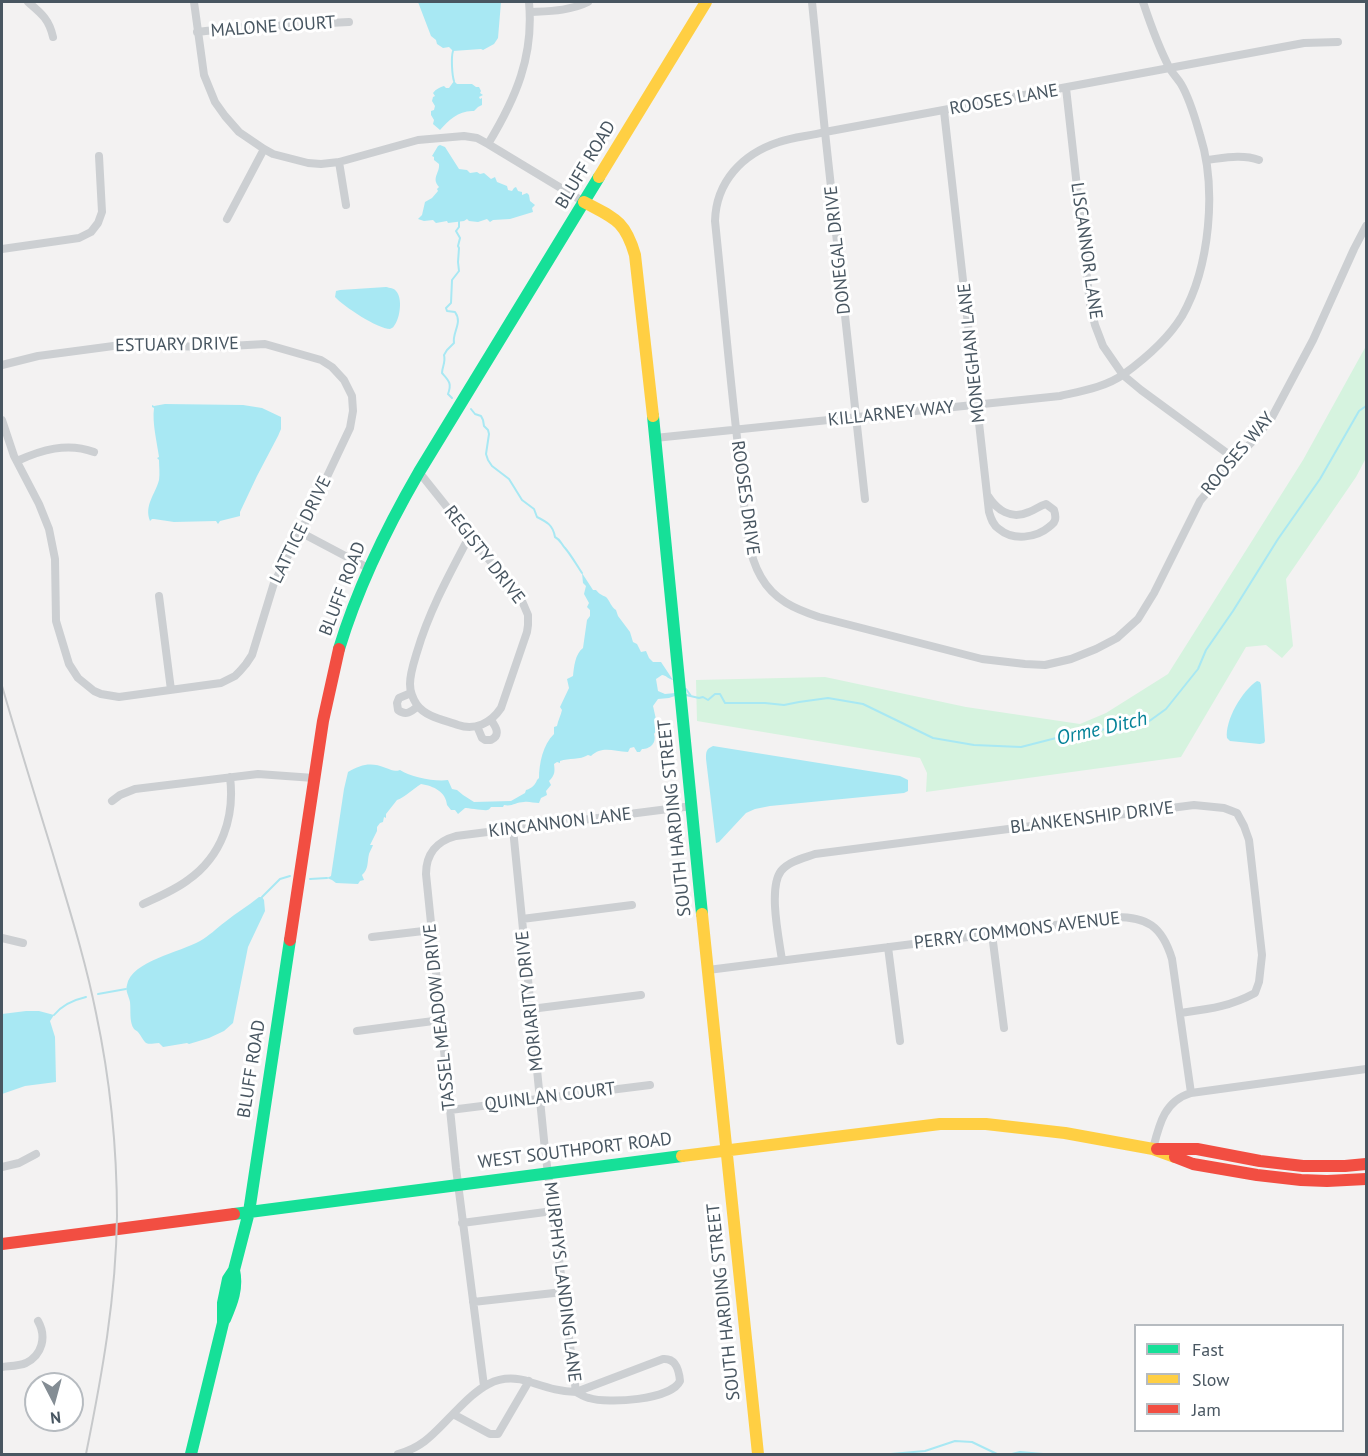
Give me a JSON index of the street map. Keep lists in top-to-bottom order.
{
  "streets": {
    "main road": ["BLUFF ROAD", "SOUTH HARDING STREET", "WEST SOUTHPORT ROAD"],
    "street": [
      "MALONE COURT",
      "ROOSES LANE",
      "DONEGAL DRIVE",
      "LISCANNOR LANE",
      "ESTUARY DRIVE",
      "MONEGHAN LANE",
      "KILLARNEY WAY",
      "ROOSES WAY",
      "ROOSES DRIVE",
      "LATTICE DRIVE",
      "REGISTY DRIVE",
      "BLANKENSHIP DRIVE",
      "KINCANNON LANE",
      "PERRY COMMONS AVENUE",
      "MORIARITY DRIVE",
      "TASSEL MEADOW DRIVE",
      "QUINLAN COURT",
      "MURPHYS LANDING LANE"
    ]
  },
  "crossings": [
    ["ROOSES LANE", "DONEGAL DRIVE"],
    ["ROOSES LANE", "LISCANNOR LANE"],
    ["ROOSES LANE", "MONEGHAN LANE"],
    ["ROOSES LANE", "KILLARNEY WAY"],
    ["ROOSES LANE", "ROOSES DRIVE"],
    ["BLUFF ROAD", "REGISTY DRIVE"],
    ["BLUFF ROAD", "SOUTH HARDING STREET"],
    ["BLUFF ROAD", "WEST SOUTHPORT ROAD"],
    ["DONEGAL DRIVE", "KILLARNEY WAY"],
    ["LISCANNOR LANE", "KILLARNEY WAY"],
    ["LISCANNOR LANE", "ROOSES WAY"],
    ["ESTUARY DRIVE", "LATTICE DRIVE"],
    ["MONEGHAN LANE", "KILLARNEY WAY"],
    ["KILLARNEY WAY", "ROOSES DRIVE"],
    ["KILLARNEY WAY", "SOUTH HARDING STREET"],
    ["ROOSES WAY", "ROOSES DRIVE"],
    ["SOUTH HARDING STREET", "KINCANNON LANE"],
    ["SOUTH HARDING STREET", "PERRY COMMONS AVENUE"],
    ["SOUTH HARDING STREET", "WEST SOUTHPORT ROAD"],
    ["BLANKENSHIP DRIVE", "PERRY COMMONS AVENUE"],
    ["KINCANNON LANE", "MORIARITY DRIVE"],
    ["KINCANNON LANE", "TASSEL MEADOW DRIVE"],
    ["MORIARITY DRIVE", "QUINLAN COURT"],
    ["MORIARITY DRIVE", "WEST SOUTHPORT ROAD"],
    ["MORIARITY DRIVE", "MURPHYS LANDING LANE"],
    ["TASSEL MEADOW DRIVE", "QUINLAN COURT"],
    ["TASSEL MEADOW DRIVE", "WEST SOUTHPORT ROAD"],
    ["WEST SOUTHPORT ROAD", "MURPHYS LANDING LANE"]
  ],
  "water": ["Orme Ditch"],
  "legend": ["Fast", "Slow", "Jam"],
  "north": "bottom"
}
